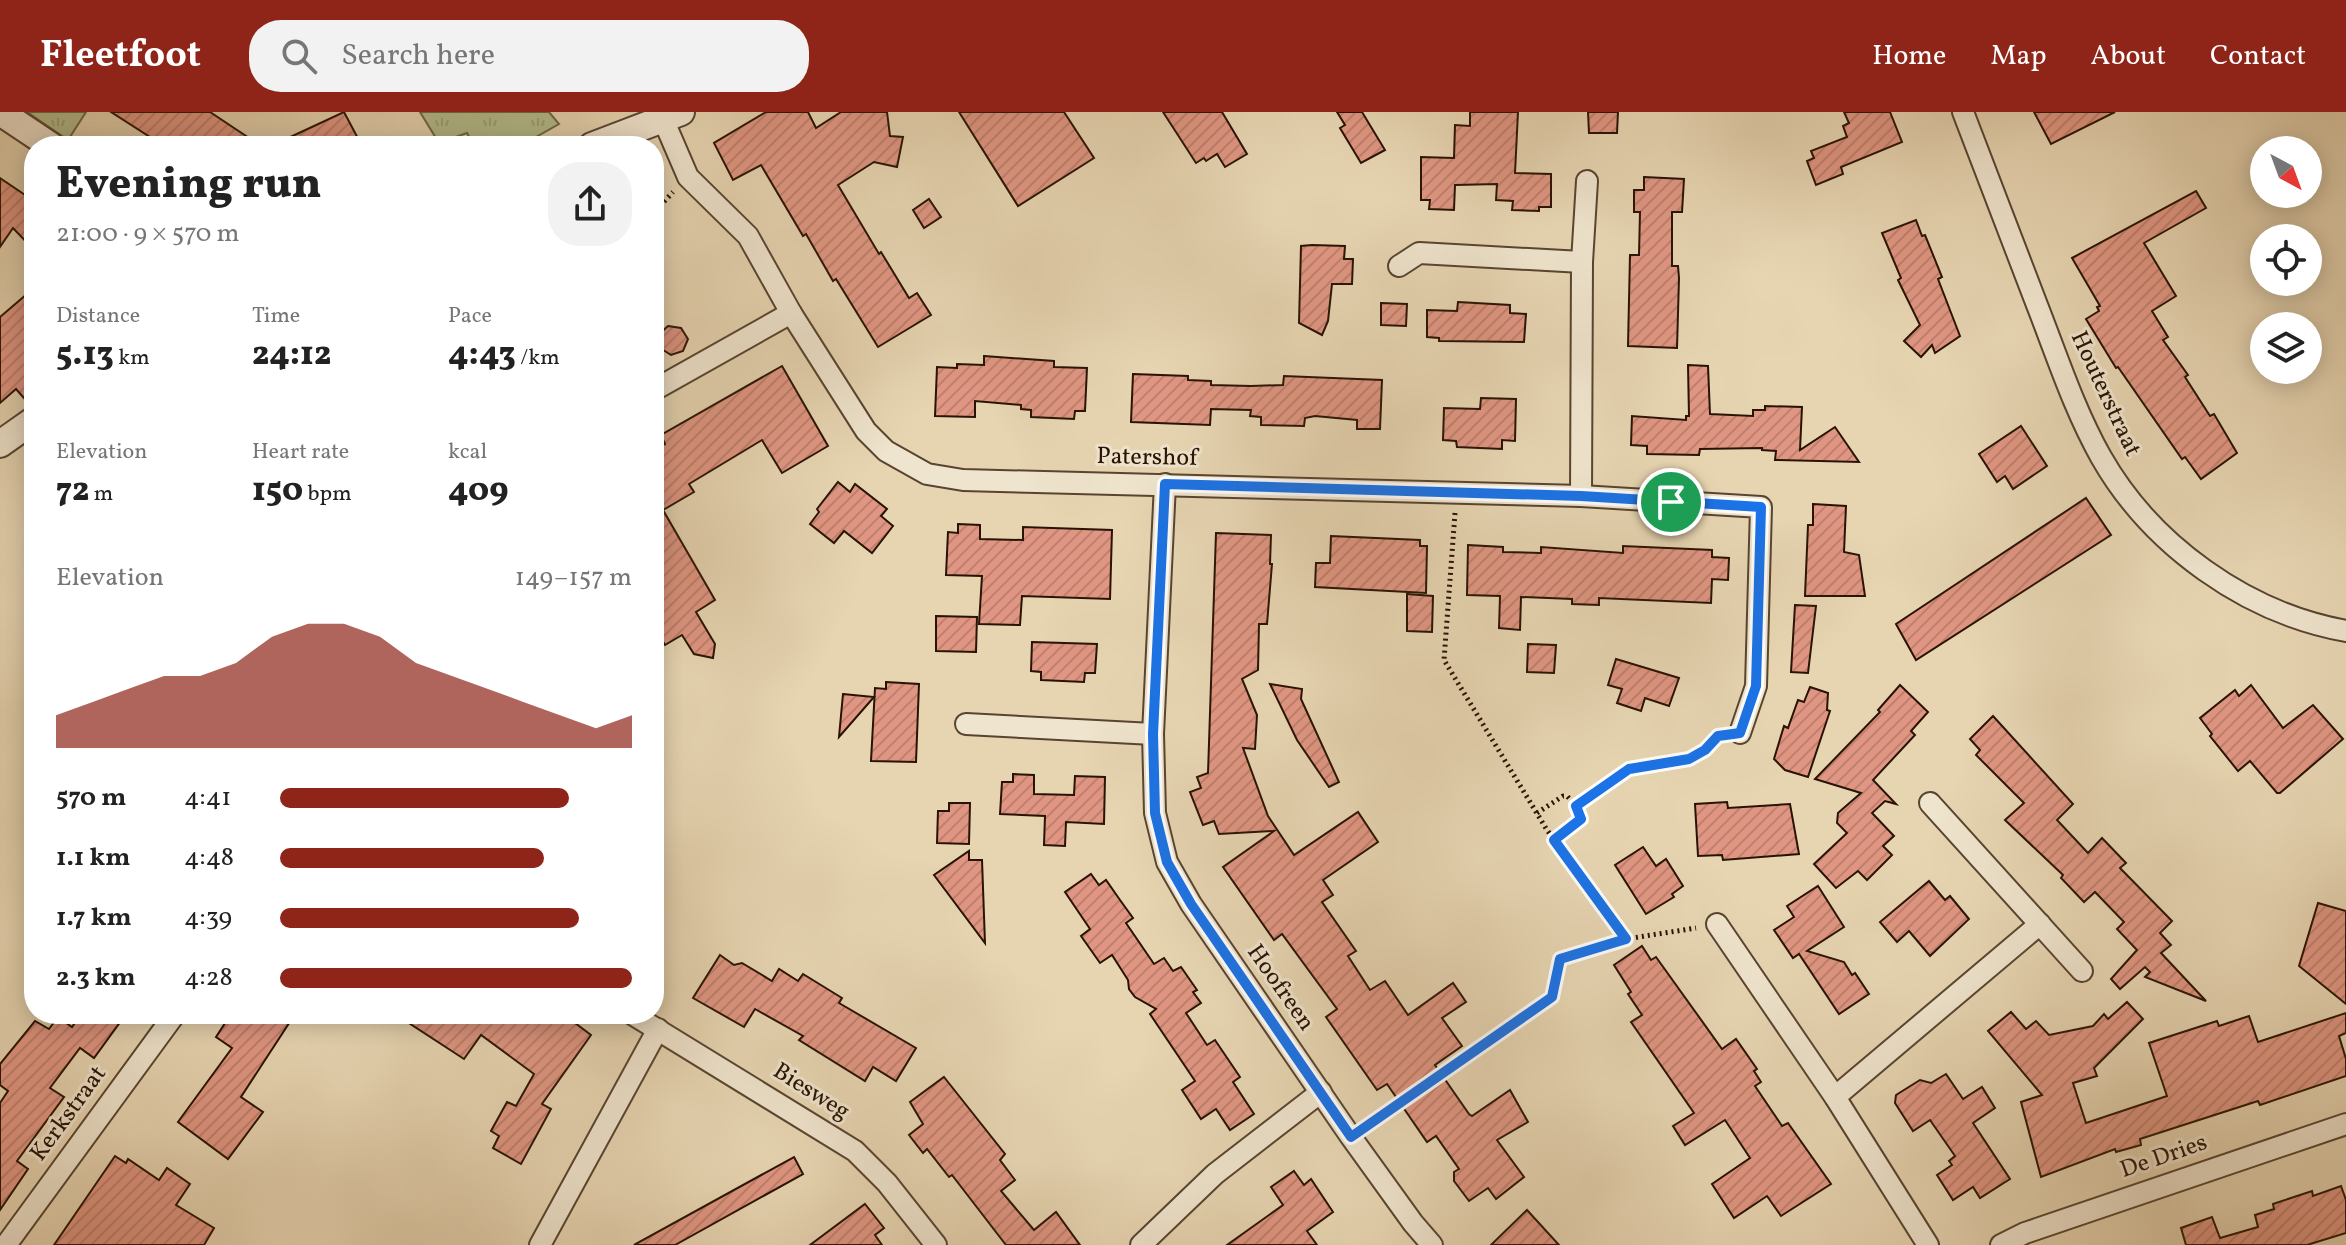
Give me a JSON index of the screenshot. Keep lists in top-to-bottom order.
{
  "streets": {
    "street": [
      "Houterstraat",
      "Patershof",
      "Hoofreen",
      "Biesweg",
      "Kerkstraat",
      "De Dries"
    ]
  },
  "crossings": [
    ["Patershof", "Hoofreen"]
  ],
  "north": "bottom right",
  "page": {
    "header": "Fleetfoot",
    "search": "Search here",
    "nav": [
      "Home",
      "Map",
      "About",
      "Contact"
    ],
    "heading": ["Evening run", "21:00 · 9 × 570 m"],
    "stats": [
      ["Distance", "5.13 km"],
      ["Time", "24:12"],
      ["Pace", "4:43 /km"],
      ["Elevation", "72 m"],
      ["Heart rate", "150 bpm"],
      ["kcal", "409"]
    ],
    "chart": ["Elevation", "149–157 m"],
    "list": [
      {
        "name": "570 m",
        "note": "4:41"
      },
      {
        "name": "1.1 km",
        "note": "4:48"
      },
      {
        "name": "1.7 km",
        "note": "4:39"
      },
      {
        "name": "2.3 km",
        "note": "4:28"
      }
    ]
  }
}
